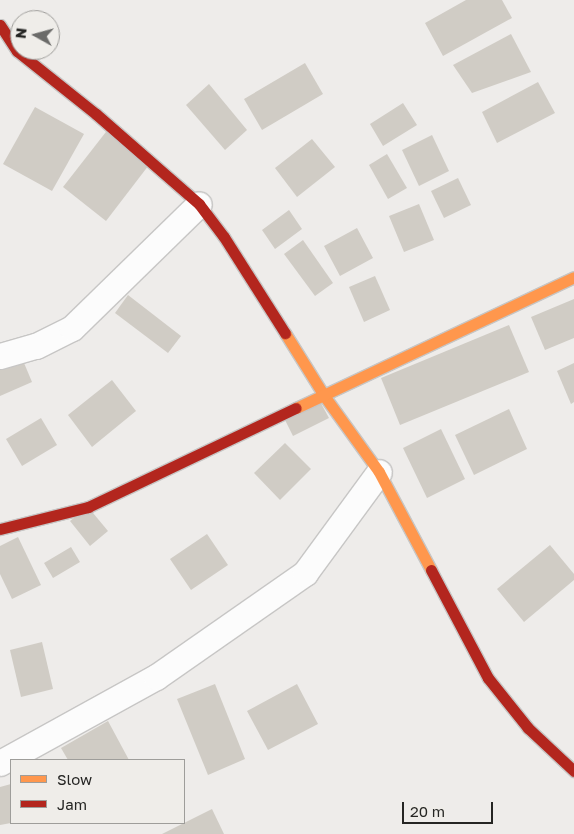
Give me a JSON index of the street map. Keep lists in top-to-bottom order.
{
  "legend": ["Slow", "Jam"],
  "scale_bar": "20 m",
  "north": "left"
}
